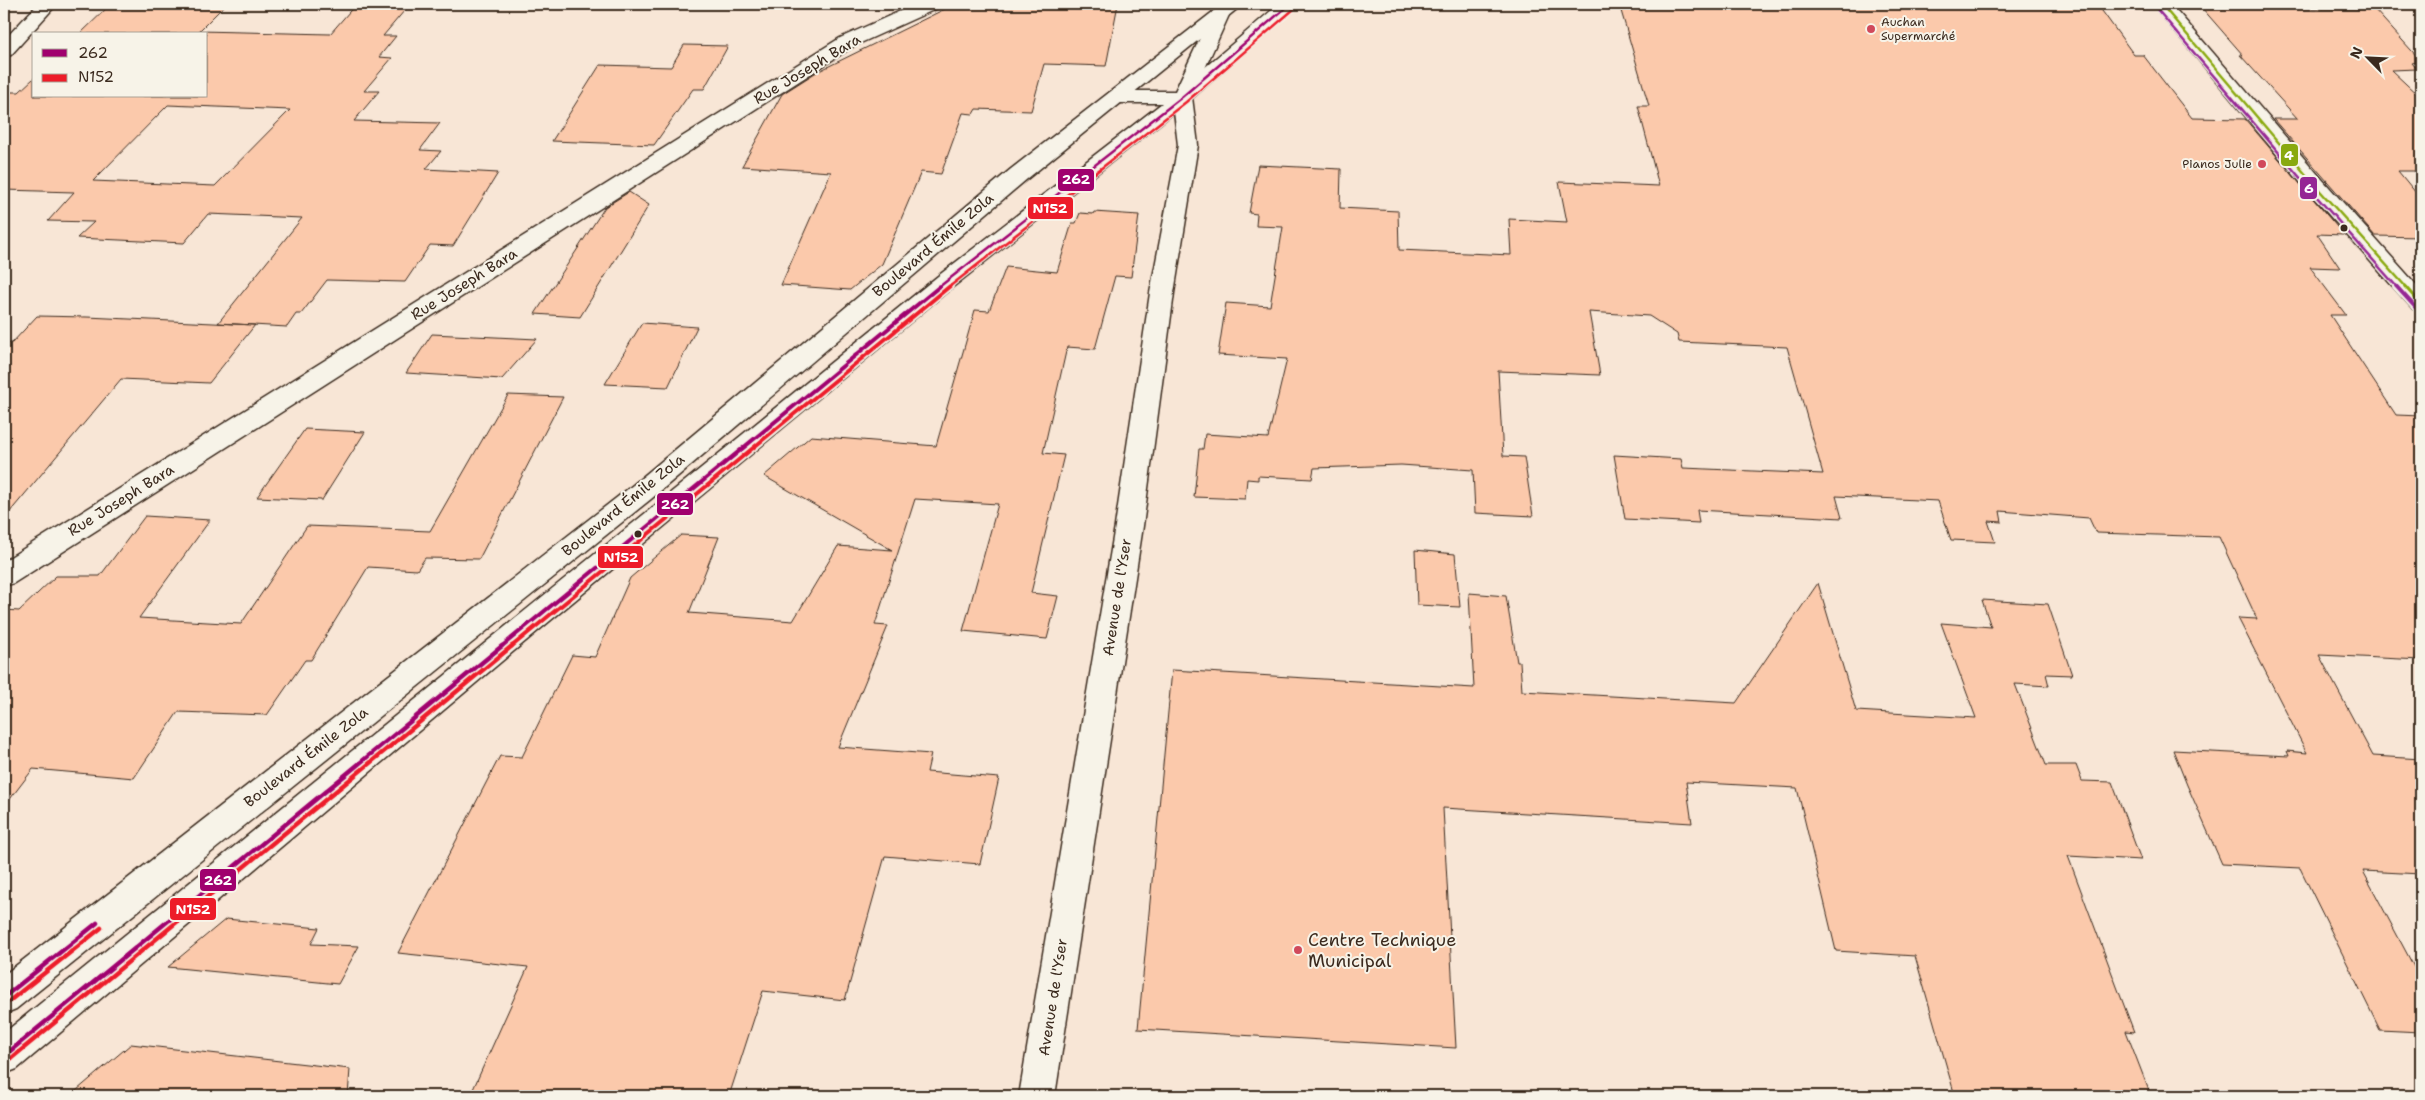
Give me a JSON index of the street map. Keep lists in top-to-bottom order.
{
  "streets": {
    "main road": ["Rue Joseph Bara", "Boulevard Émile Zola", "Avenue de l'Yser"]
  },
  "crossings": [
    ["Boulevard Émile Zola", "Avenue de l'Yser"]
  ],
  "places": ["Auchan Supermarché", "Pianos Julie", "Centre Technique Municipal"],
  "lines": [
    "transit line 262",
    "transit line 4",
    "transit line 6",
    "transit line N152"
  ],
  "legend": ["262", "N152"],
  "north": "top left"
}
